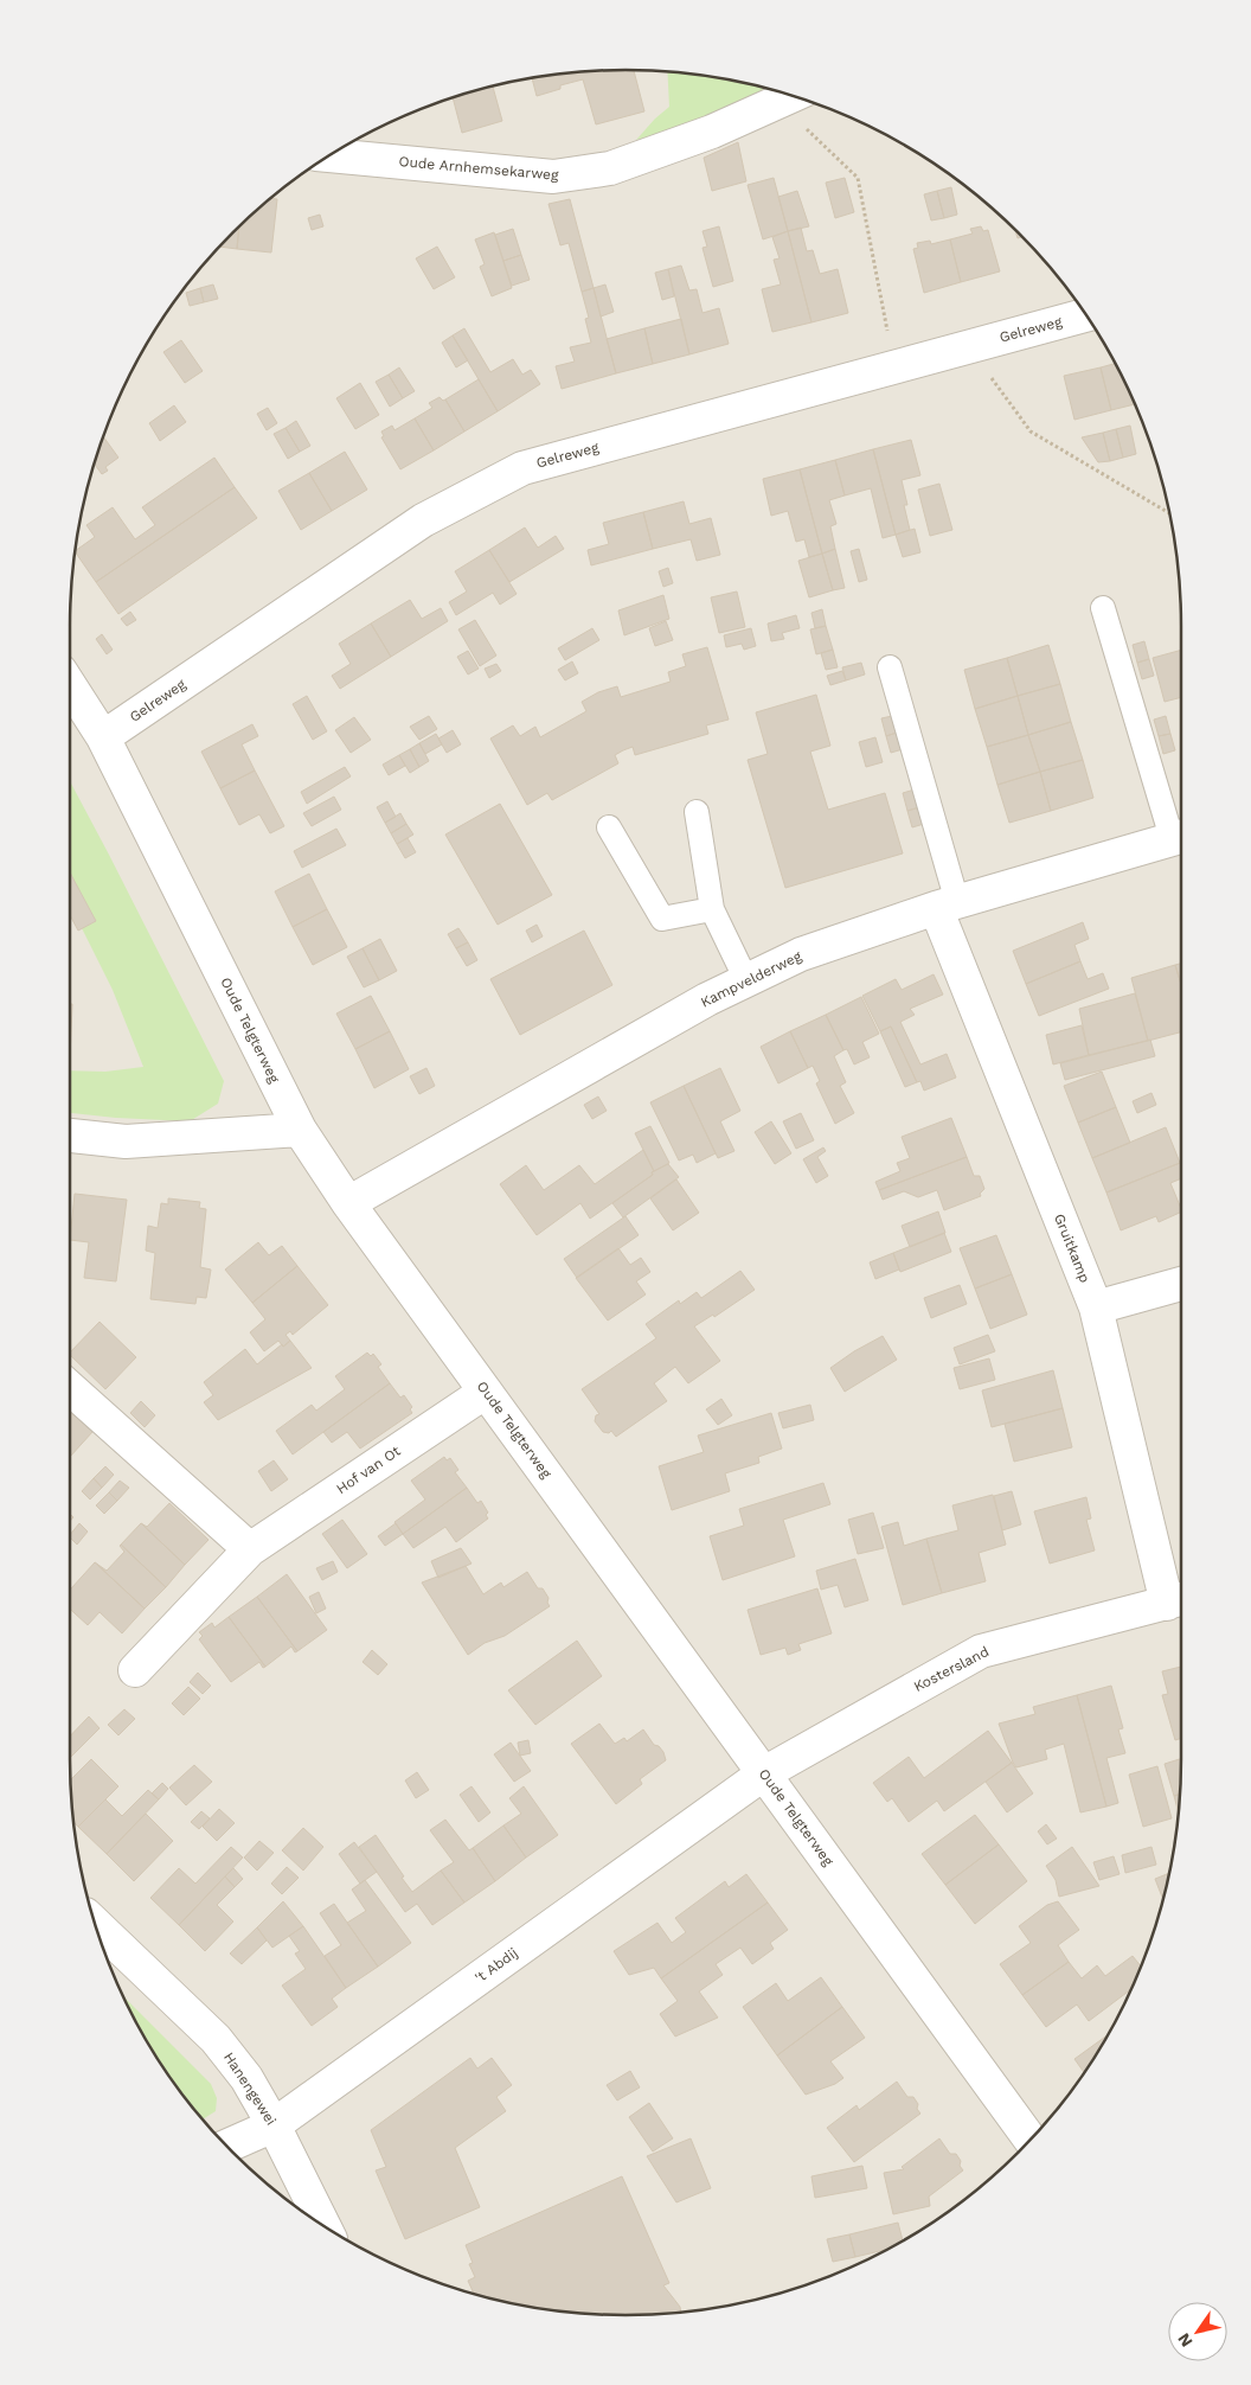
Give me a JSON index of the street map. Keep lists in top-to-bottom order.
{
  "streets": {
    "street": [
      "Oude Arnhemsekarweg",
      "Gelreweg",
      "Kampvelderweg",
      "Oude Telgterweg",
      "Gruitkamp",
      "Hof van Ot",
      "Kostersland",
      "'t Abdij",
      "Hanengewei"
    ]
  },
  "crossings": [
    ["Gelreweg", "Oude Telgterweg"],
    ["Kampvelderweg", "Oude Telgterweg"],
    ["Kampvelderweg", "Gruitkamp"],
    ["Oude Telgterweg", "Hof van Ot"],
    ["Oude Telgterweg", "Kostersland"],
    ["Oude Telgterweg", "'t Abdij"],
    ["Gruitkamp", "Kostersland"],
    ["Kostersland", "'t Abdij"],
    ["'t Abdij", "Hanengewei"]
  ],
  "north": "bottom left"
}
